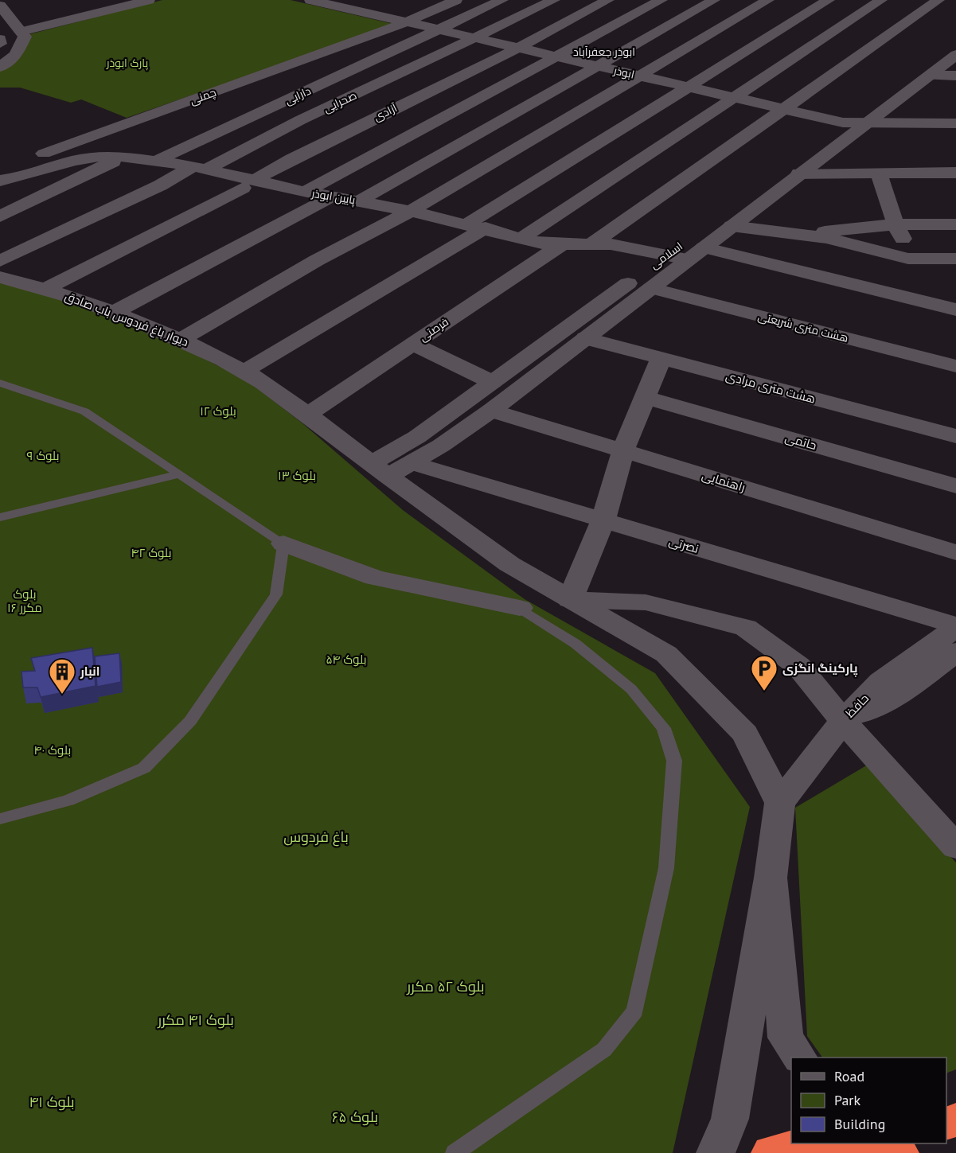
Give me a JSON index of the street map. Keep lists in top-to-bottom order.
{
  "streets": {
    "street": [
      "ابوذر",
      "دارابی",
      "چمنی",
      "صحرایی",
      "آزادی",
      "پایین ابوذر",
      "اسلامی",
      "دیوار باغ فردوس باب صادق",
      "هشت متری شریعتی",
      "فرصتی",
      "هشت متری مرادی",
      "حاتمی",
      "راهنمایی",
      "نصرتی",
      "حافظ"
    ]
  },
  "crossings": [
    ["ابوذر", "دارابی"],
    ["ابوذر", "چمنی"],
    ["ابوذر", "صحرایی"],
    ["ابوذر", "آزادی"],
    ["ابوذر", "اسلامی"],
    ["دارابی", "پایین ابوذر"],
    ["صحرایی", "پایین ابوذر"],
    ["آزادی", "پایین ابوذر"],
    ["آزادی", "دیوار باغ فردوس باب صادق"],
    ["پایین ابوذر", "اسلامی"],
    ["پایین ابوذر", "فرصتی"],
    ["اسلامی", "دیوار باغ فردوس باب صادق"],
    ["اسلامی", "هشت متری شریعتی"],
    ["اسلامی", "هشت متری مرادی"],
    ["اسلامی", "راهنمایی"],
    ["اسلامی", "نصرتی"],
    ["دیوار باغ فردوس باب صادق", "فرصتی"],
    ["نصرتی", "حافظ"]
  ],
  "districts": ["ابوذر جعفرآباد"],
  "parks": [
    "پارک ابوذر",
    "بلوک ۱۲",
    "بلوک ۹",
    "بلوک ۱۳",
    "بلوک ۴۲",
    "بلوک ۱۶ مکرر",
    "بلوک ۵۴",
    "بلوک ۴۰",
    "باغ فردوس",
    "بلوک ۵۲ مکرر",
    "بلوک ۴۱ مکرر",
    "بلوک ۴۱",
    "بلوک ۶۵"
  ],
  "places": {
    "parking": ["پارکینگ انگزی"],
    "building": ["انبار"]
  },
  "legend": ["Road", "Park", "Building"]
}
